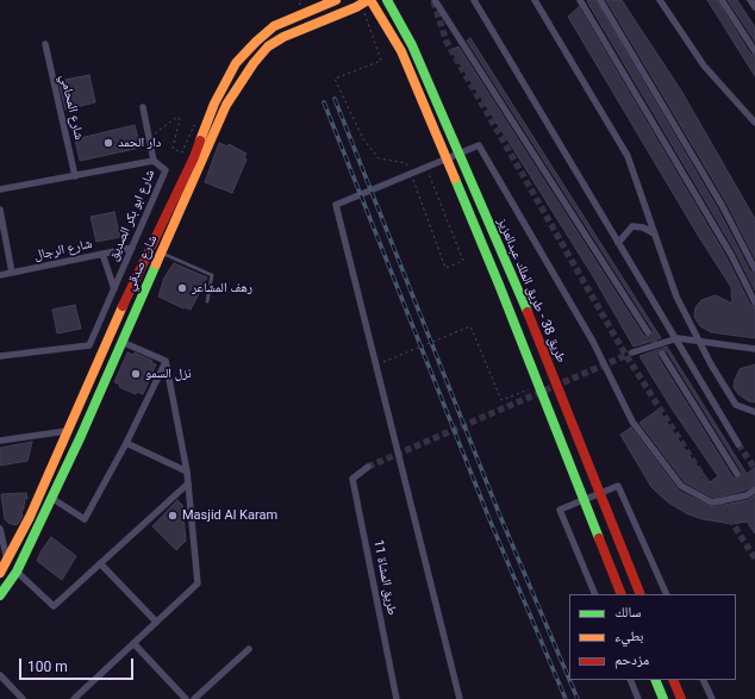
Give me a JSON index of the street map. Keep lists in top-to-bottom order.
{
  "streets": {
    "street": [
      "شارع المحامي",
      "شارع ابو بكر الصديق",
      "شارع الرجال",
      "شارع صدقي",
      "طريق 38 - طريق الملك عبدالعزيز",
      "طريق المشاة 11"
    ]
  },
  "crossings": [
    ["شارع المحامي", "شارع ابو بكر الصديق"],
    ["شارع ابو بكر الصديق", "شارع الرجال"],
    ["شارع صدقي", "طريق 38 - طريق الملك عبدالعزيز"]
  ],
  "places": [
    "دار الحمد",
    "رهف المشاعر",
    "نزل السمو",
    "Masjid Al Karam"
  ],
  "legend": ["سالك", "بطيء", "مزدحم"],
  "scale_bar": "100 m"
}
